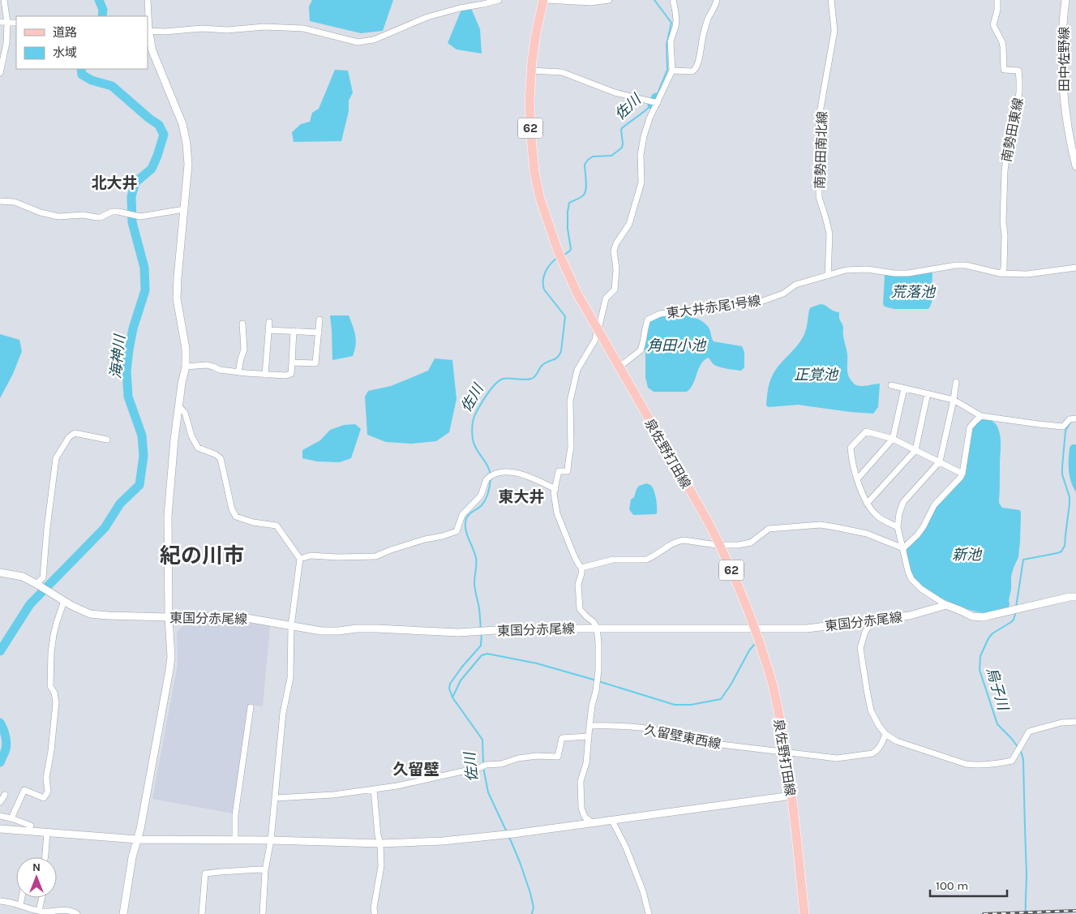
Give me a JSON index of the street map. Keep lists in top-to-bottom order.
{
  "streets": {
    "main road": ["62", "泉佐野打田線"],
    "street": [
      "田中佐野線",
      "南勢田東線",
      "南勢田南北線",
      "東大井赤尾1号線",
      "東国分赤尾線",
      "久留壁東西線"
    ]
  },
  "crossings": [
    ["南勢田東線", "東大井赤尾1号線"],
    ["南勢田南北線", "東大井赤尾1号線"],
    ["東大井赤尾1号線", "泉佐野打田線"],
    ["泉佐野打田線", "東国分赤尾線"],
    ["泉佐野打田線", "久留壁東西線"]
  ],
  "districts": [
    "北大井",
    "東大井",
    "紀の川市",
    "久留壁"
  ],
  "water": [
    "佐川",
    "荒落池",
    "角田小池",
    "海神川",
    "正覚池",
    "新池",
    "烏子川"
  ],
  "legend": ["道路", "水域"],
  "scale_bar": "100 m",
  "north": "top"
}
